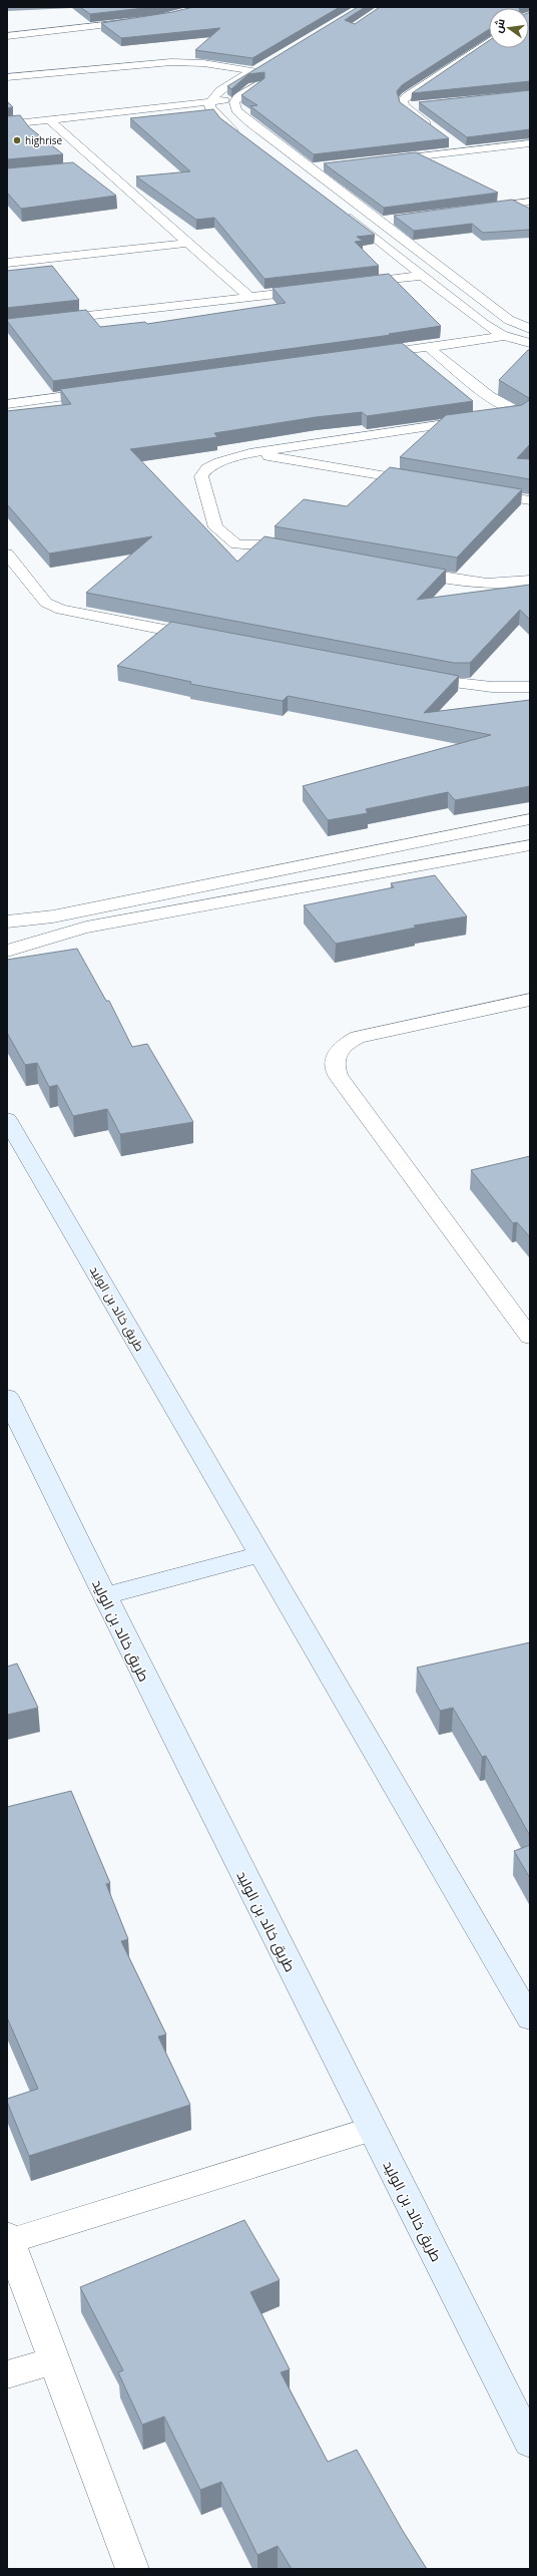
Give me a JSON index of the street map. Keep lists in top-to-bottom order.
{
  "streets": {
    "street": ["طريق خالد بن الوليد"]
  },
  "places": ["highrise"],
  "north": "left"
}
